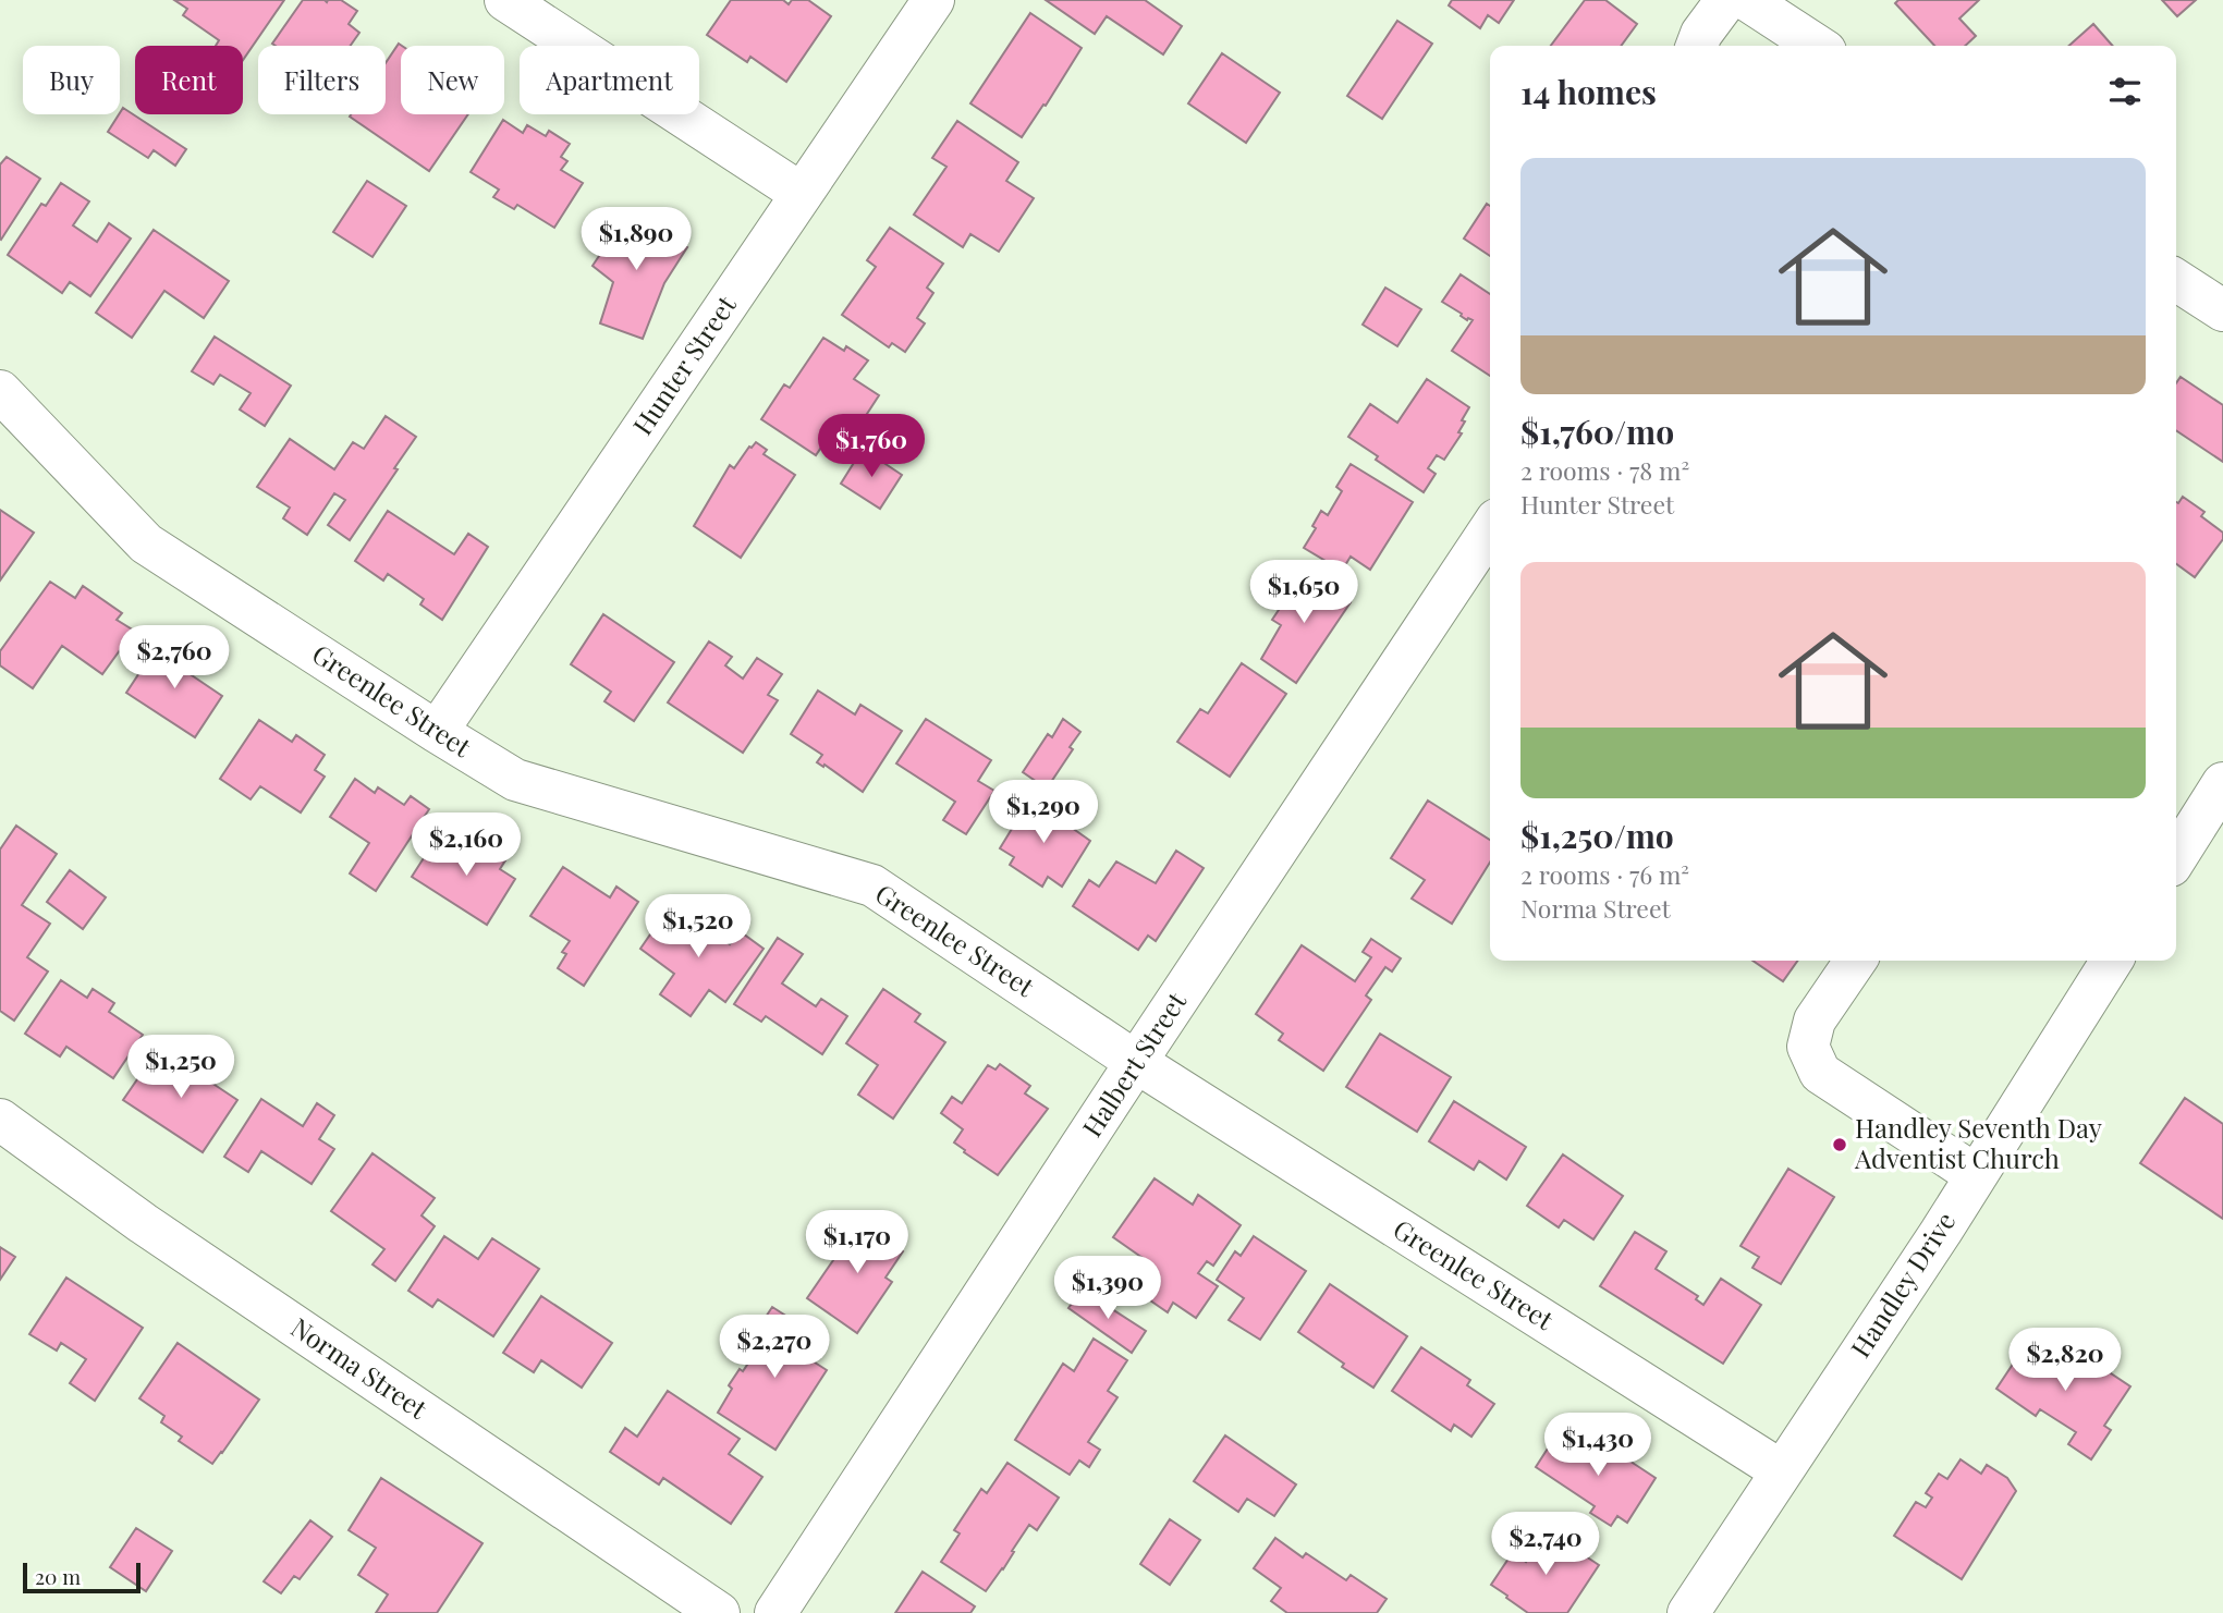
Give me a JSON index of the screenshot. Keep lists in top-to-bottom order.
{
  "streets": {
    "street": [
      "Hunter Street",
      "Greenlee Street",
      "Halbert Street",
      "Handley Drive",
      "Norma Street"
    ]
  },
  "crossings": [
    ["Hunter Street", "Greenlee Street"],
    ["Greenlee Street", "Halbert Street"],
    ["Greenlee Street", "Handley Drive"]
  ],
  "places": ["Handley Seventh Day Adventist Church"],
  "scale_bar": "20 m",
  "page": {
    "chip": [
      "Buy",
      "Rent",
      "Filters",
      "New",
      "Apartment"
    ],
    "heading": "14 homes",
    "list": [
      {
        "name": "$1,760/mo",
        "note": "2 rooms · 78 m² · Hunter Street"
      },
      {
        "name": "$1,250/mo",
        "note": "2 rooms · 76 m² · Norma Street"
      }
    ],
    "price": [
      "$1,890",
      "$1,760",
      "$1,650",
      "$2,760",
      "$1,290",
      "$2,160",
      "$1,520",
      "$1,250",
      "$1,170",
      "$1,390",
      "$2,270",
      "$2,820",
      "$1,430",
      "$2,740"
    ],
    "scale": "20 m"
  }
}
